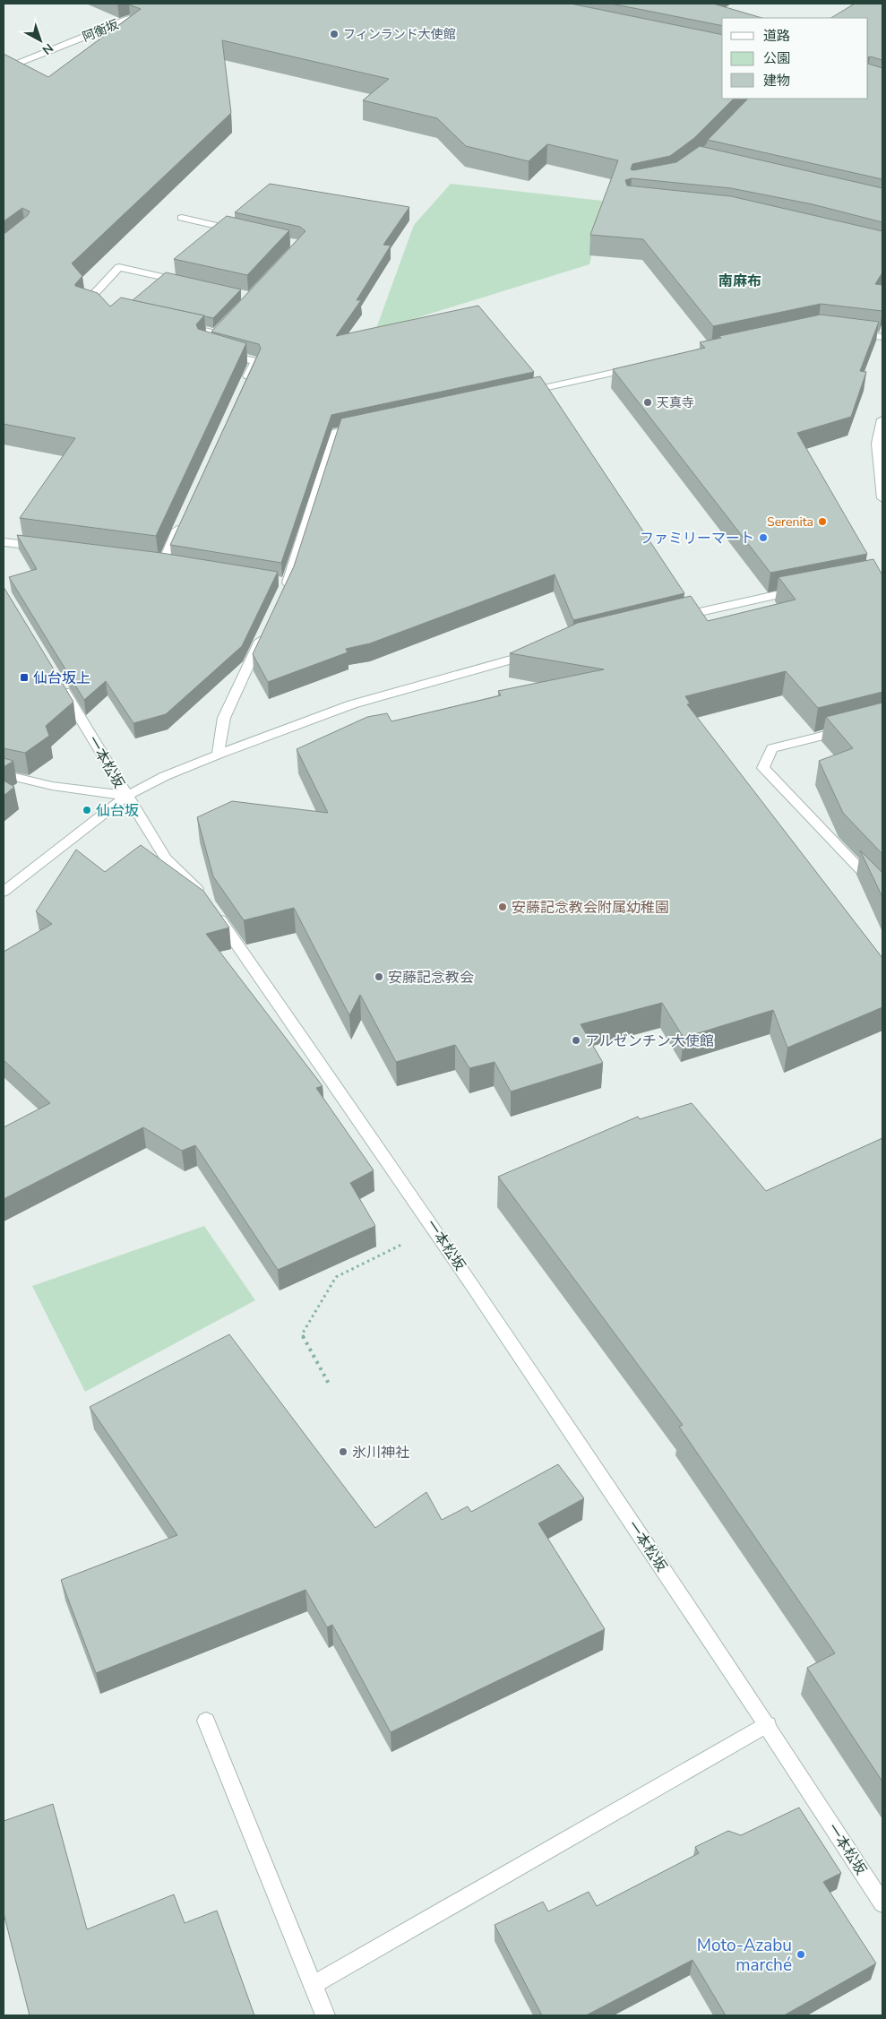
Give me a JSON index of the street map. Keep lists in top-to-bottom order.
{
  "streets": {
    "street": ["阿衡坂", "一本松坂"]
  },
  "districts": ["南麻布"],
  "places": {
    "other": [
      "フィンランド大使館",
      "天真寺",
      "Serenita",
      "ファミリーマート",
      "仙台坂",
      "安藤記念教会附属幼稚園",
      "安藤記念教会",
      "アルゼンチン大使館",
      "氷川神社",
      "Moto-Azabu marché"
    ],
    "transit": ["仙台坂上"]
  },
  "legend": ["道路", "公園", "建物"],
  "north": "bottom right"
}
